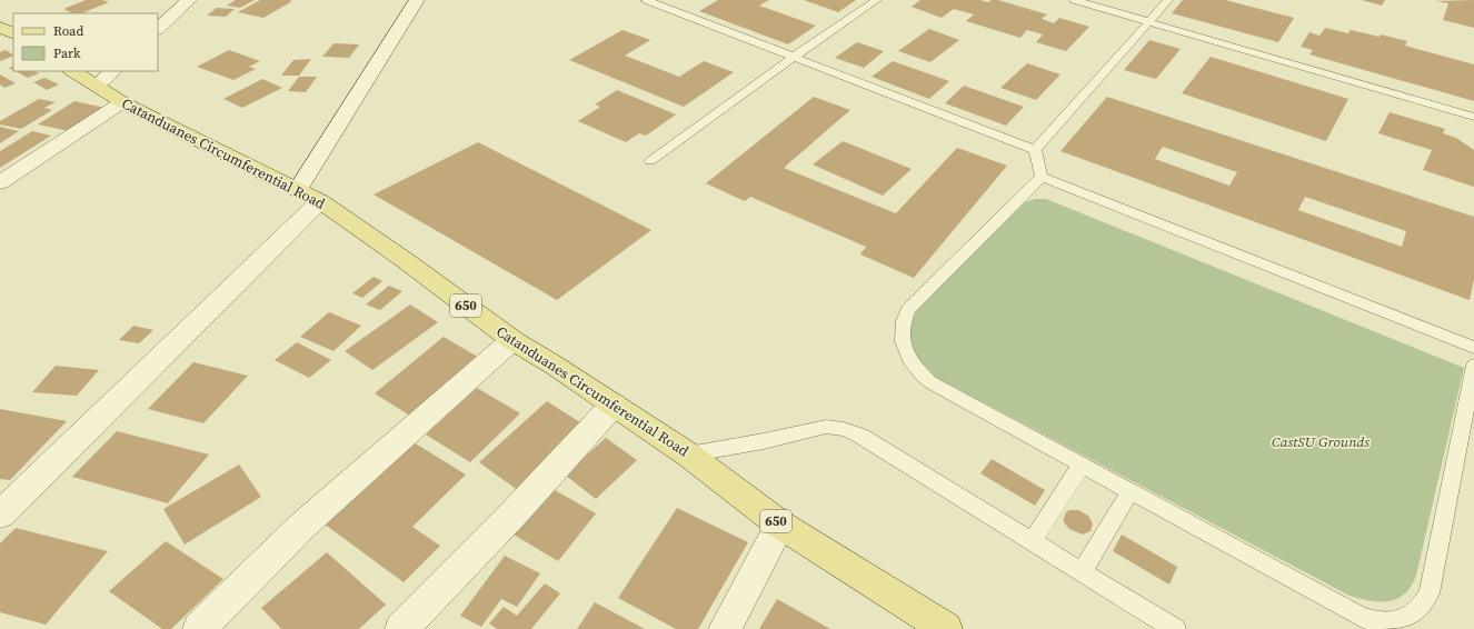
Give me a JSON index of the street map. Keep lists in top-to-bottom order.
{
  "streets": {
    "main road": ["Catanduanes Circumferential Road", "650"]
  },
  "parks": ["CastSU Grounds"],
  "legend": ["Road", "Park"]
}
